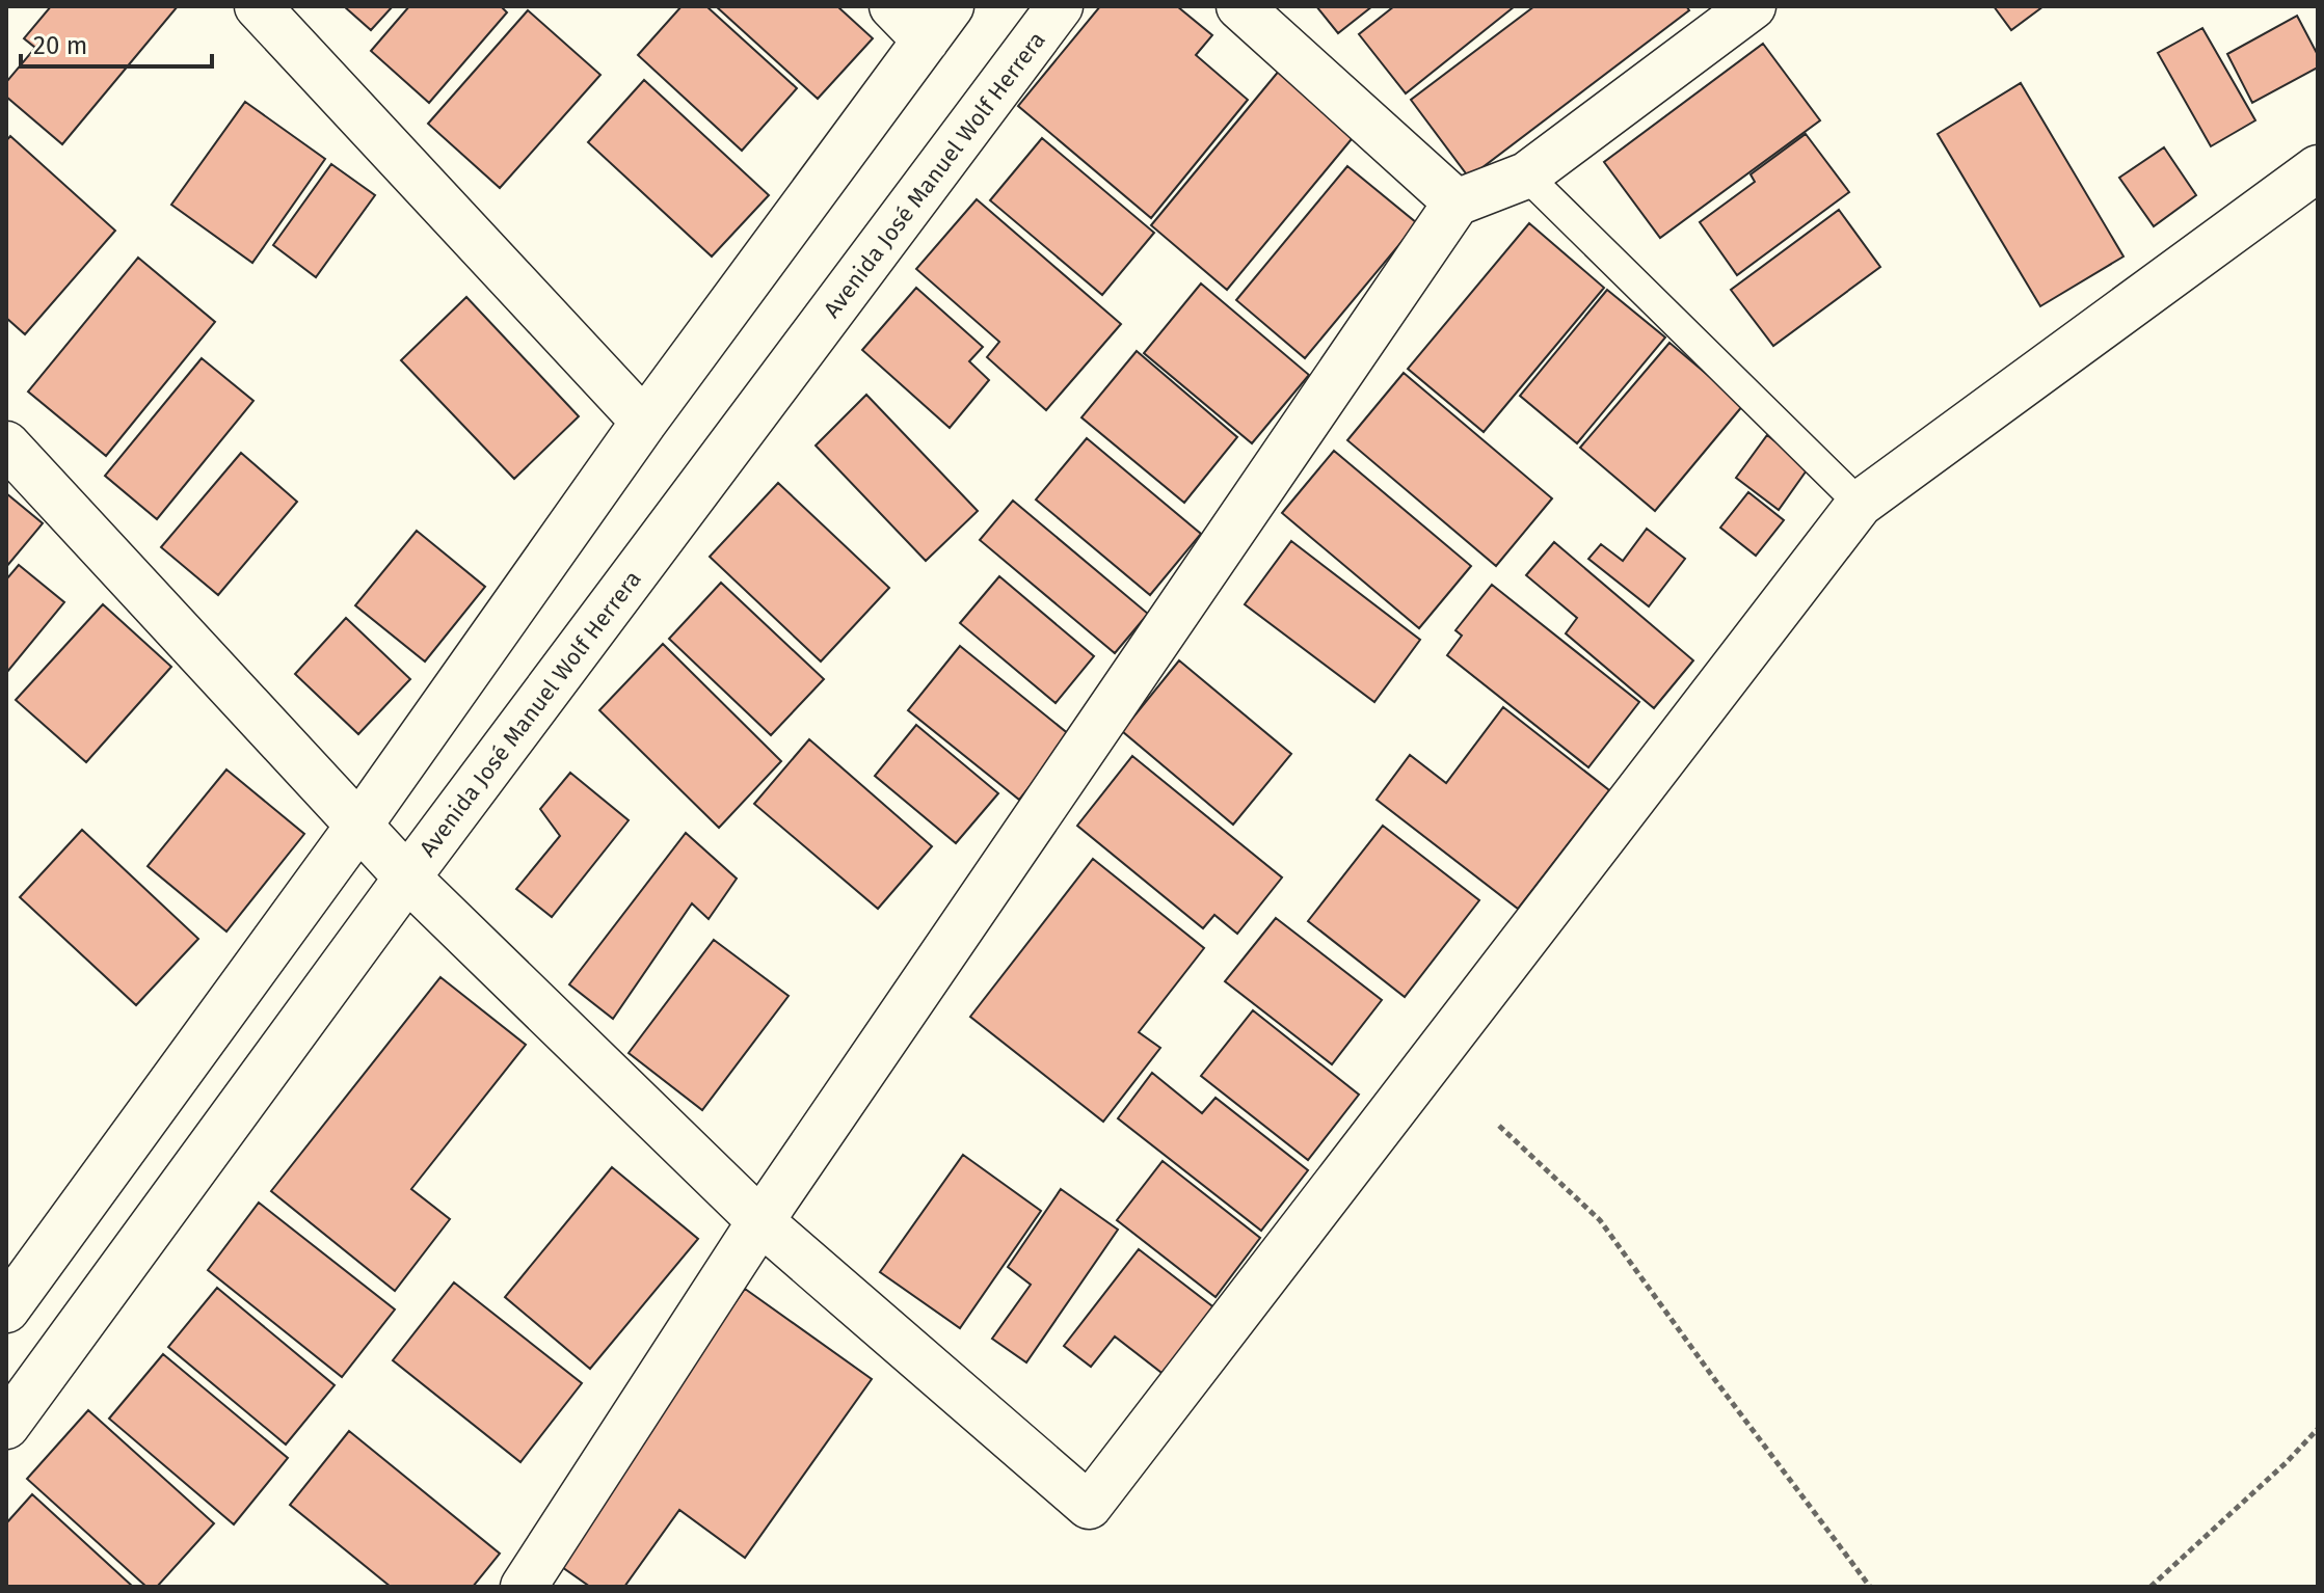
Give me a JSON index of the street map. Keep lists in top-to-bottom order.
{
  "streets": {
    "street": ["Avenida José Manuel Wolf Herrera"]
  },
  "scale_bar": "20 m"
}
